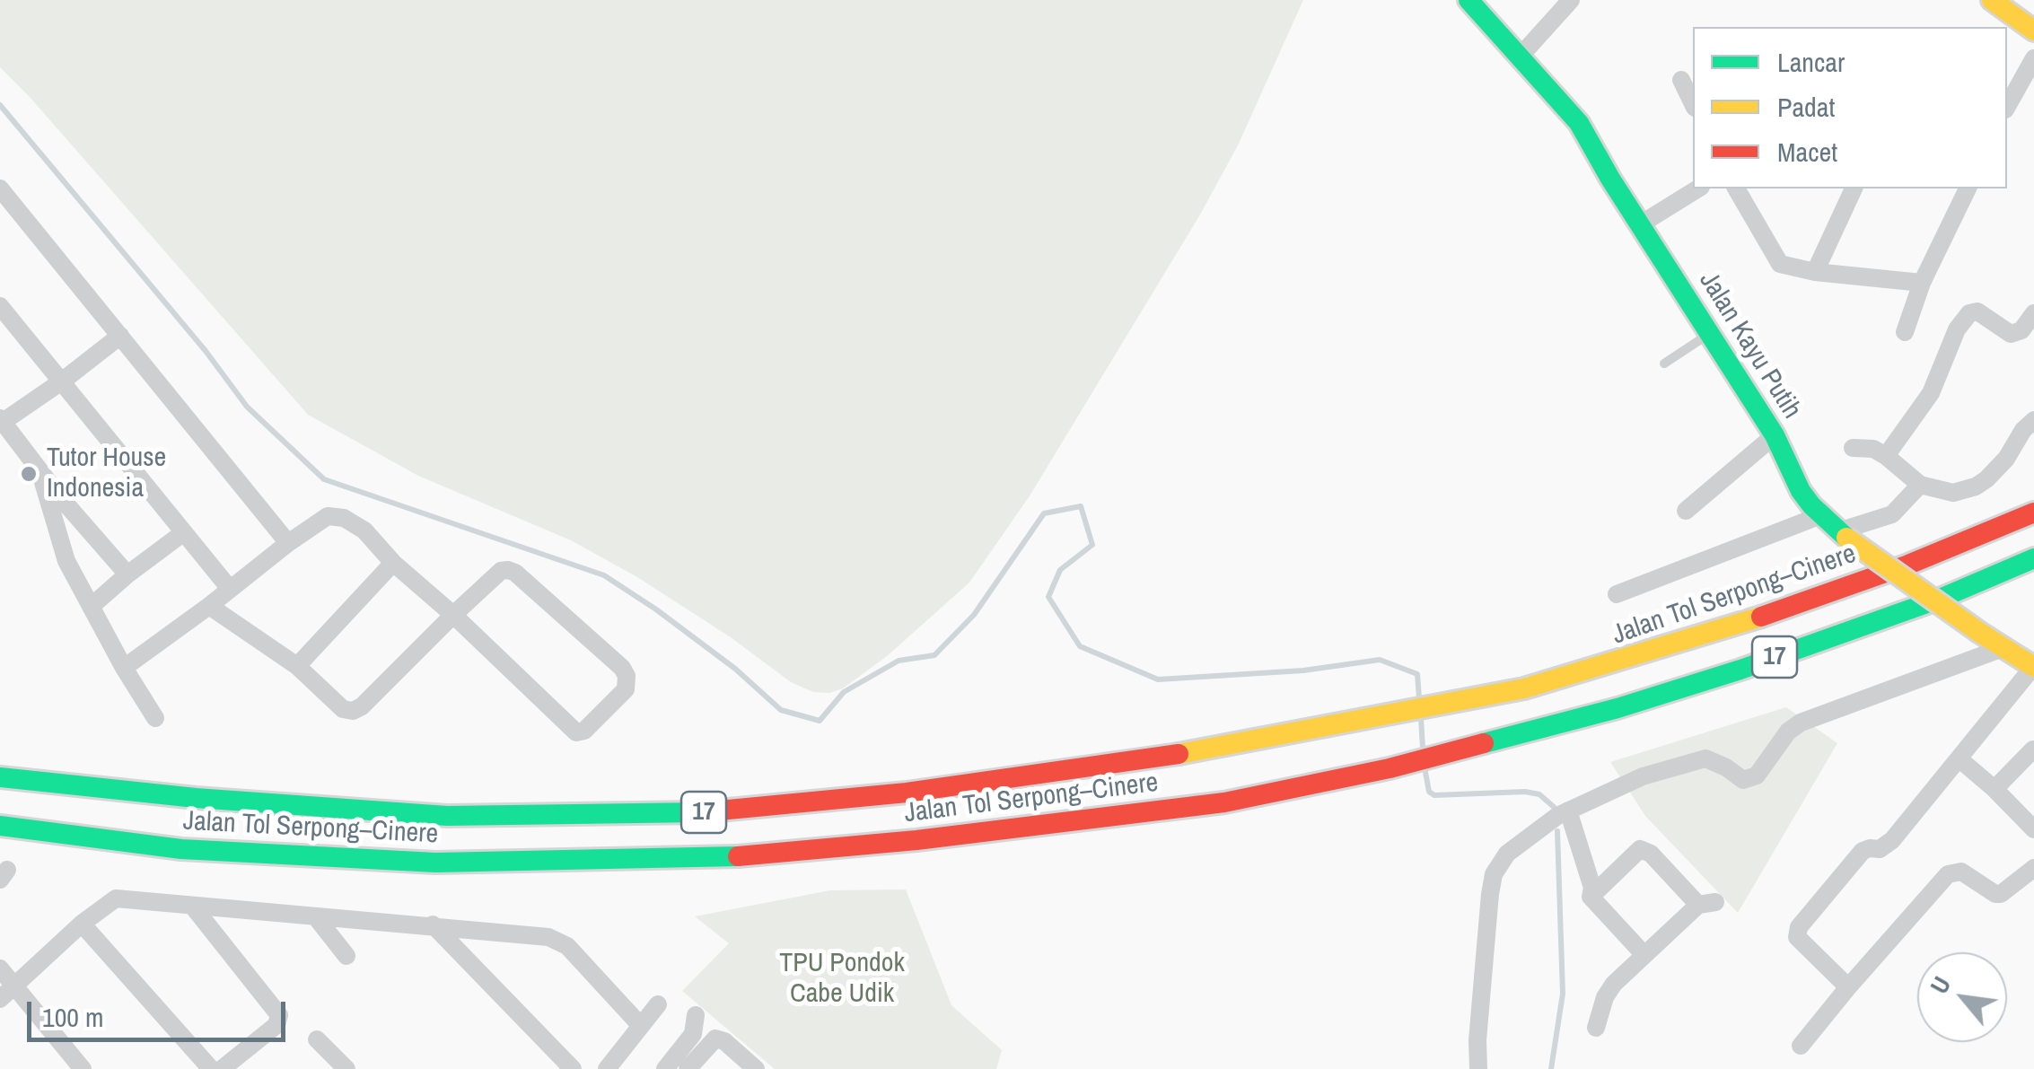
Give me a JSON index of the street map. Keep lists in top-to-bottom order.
{
  "streets": {
    "main road": ["Jalan Kayu Putih", "Jalan Tol Serpong–Cinere", "17"]
  },
  "parks": ["TPU Pondok Cabe Udik"],
  "places": ["Tutor House Indonesia"],
  "legend": ["Lancar", "Padat", "Macet"],
  "scale_bar": "100 m",
  "north": "top left"
}
